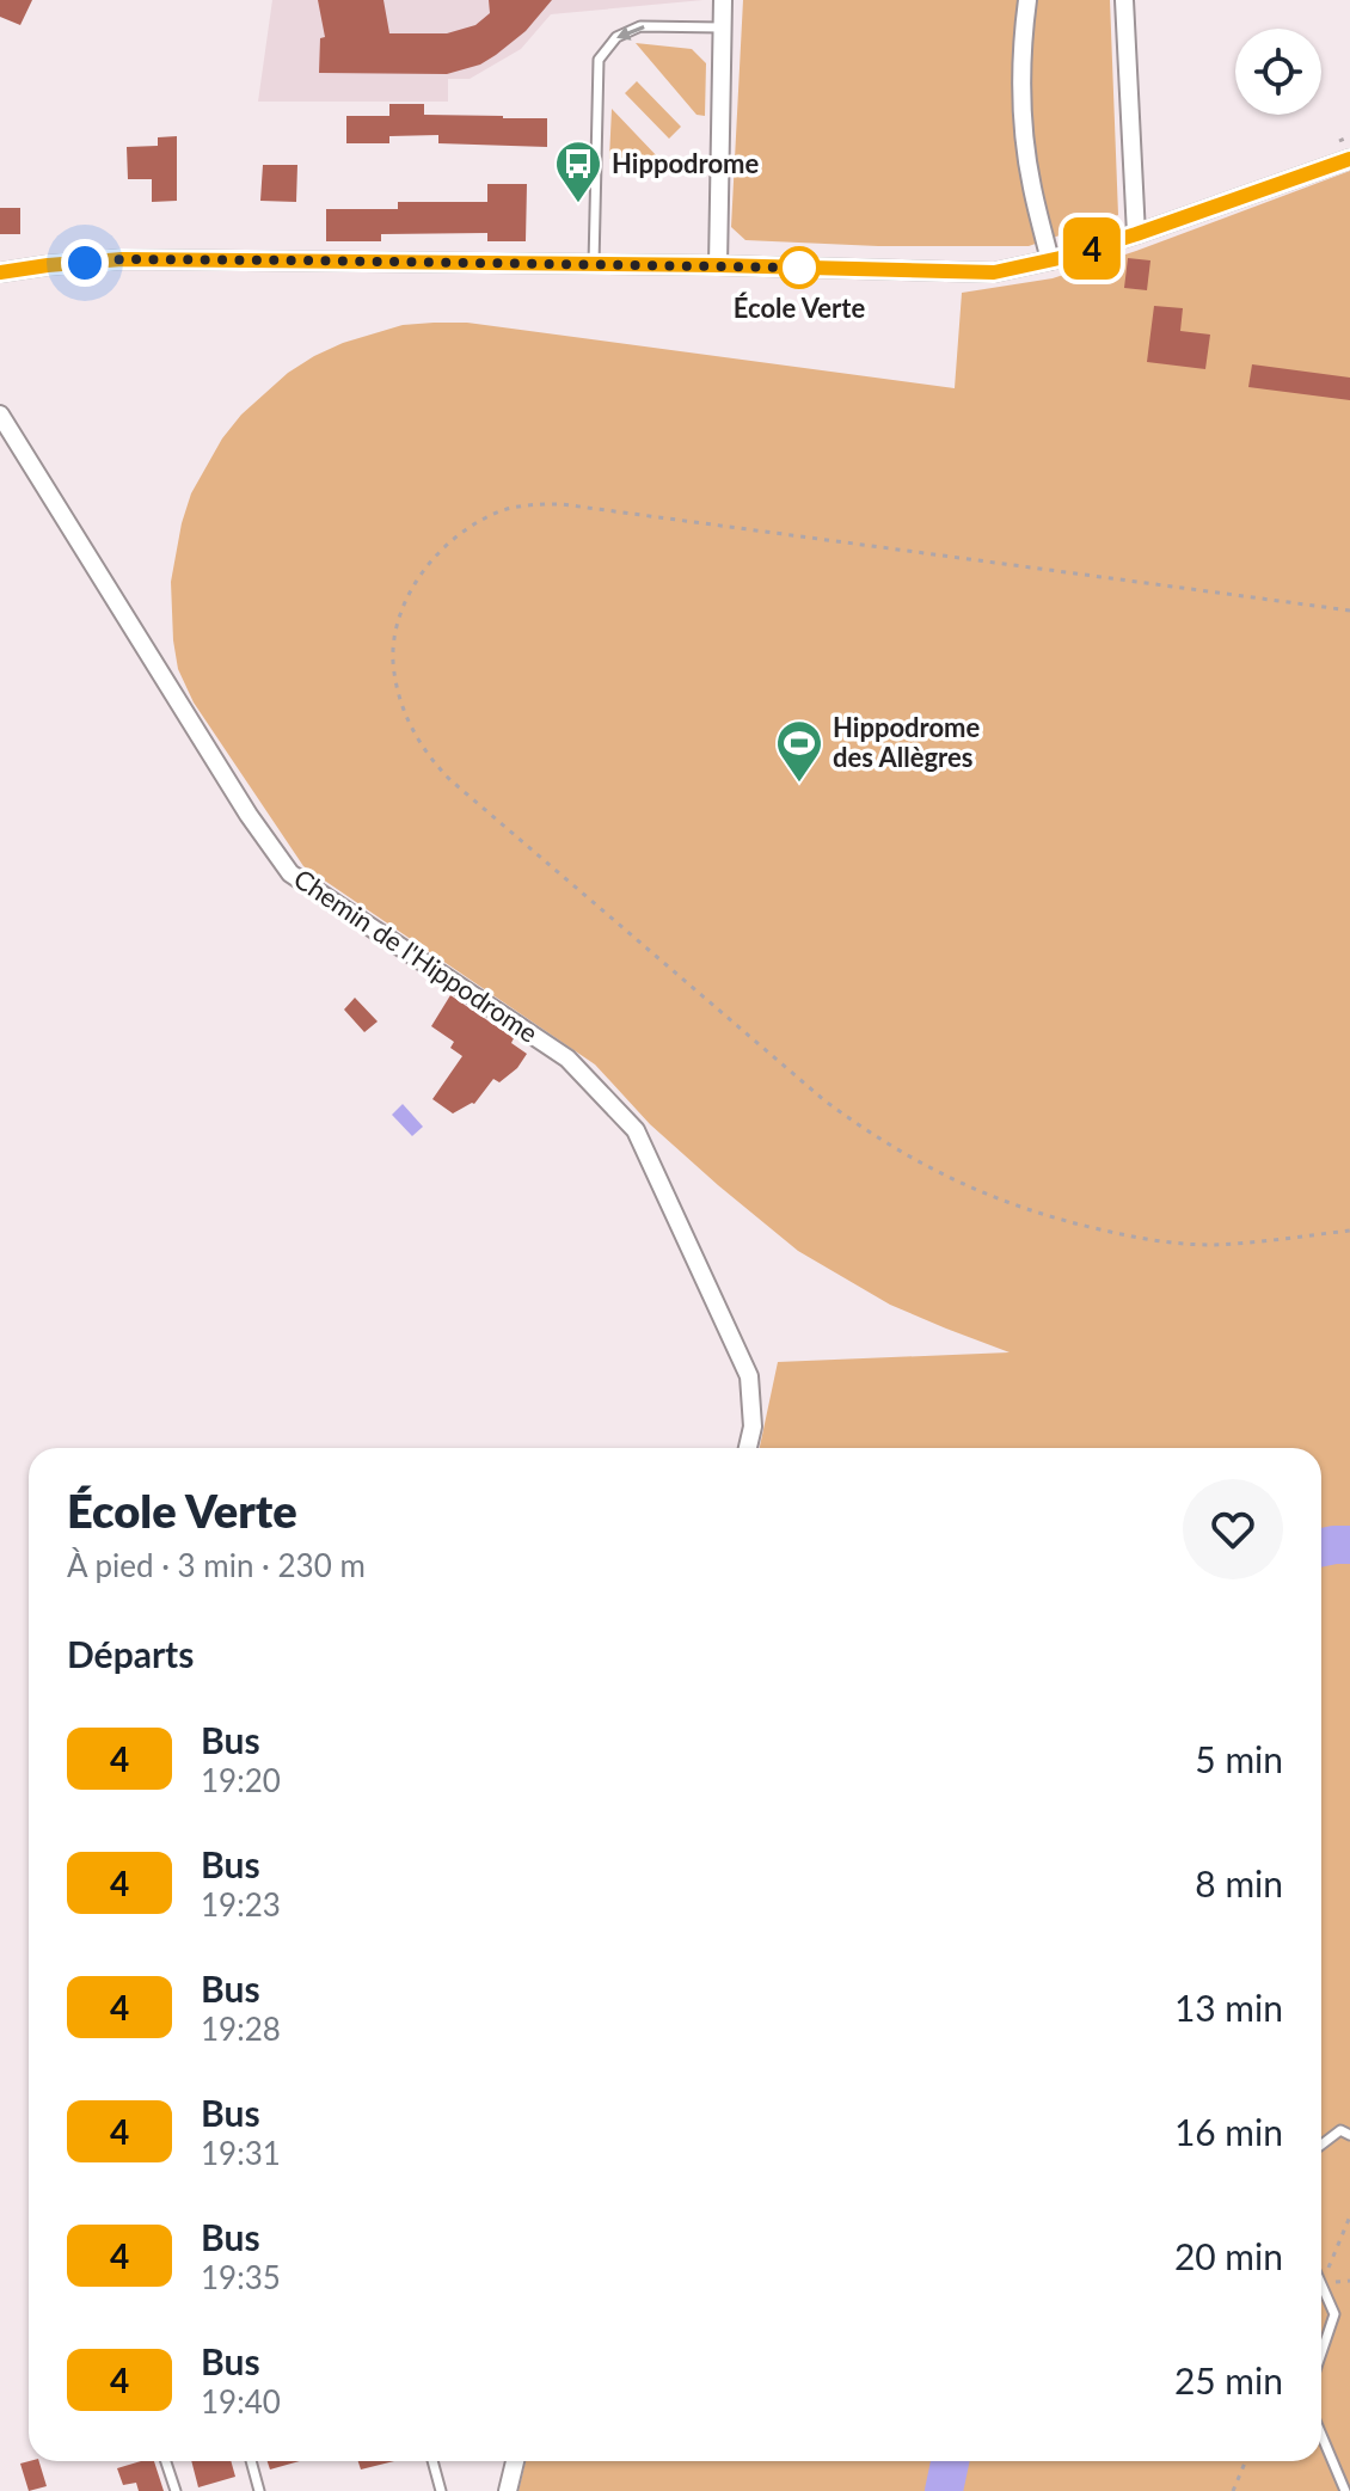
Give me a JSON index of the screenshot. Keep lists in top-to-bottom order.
{
  "streets": {
    "street": ["Chemin de l'Hippodrome"]
  },
  "places": {
    "bus stop": ["Hippodrome"],
    "other": ["École Verte"],
    "sports": ["Hippodrome des Allègres"]
  },
  "lines": ["bus line 4"],
  "page": {
    "on_map": "4",
    "heading": [
      ["École Verte", "À pied · 3 min · 230 m"],
      "Départs"
    ],
    "list": [
      {
        "mark": "4",
        "name": "Bus",
        "note": "19:20",
        "value": "5 min"
      },
      {
        "mark": "4",
        "name": "Bus",
        "note": "19:23",
        "value": "8 min"
      },
      {
        "mark": "4",
        "name": "Bus",
        "note": "19:28",
        "value": "13 min"
      },
      {
        "mark": "4",
        "name": "Bus",
        "note": "19:31",
        "value": "16 min"
      },
      {
        "mark": "4",
        "name": "Bus",
        "note": "19:35",
        "value": "20 min"
      },
      {
        "mark": "4",
        "name": "Bus",
        "note": "19:40",
        "value": "25 min"
      }
    ]
  }
}
